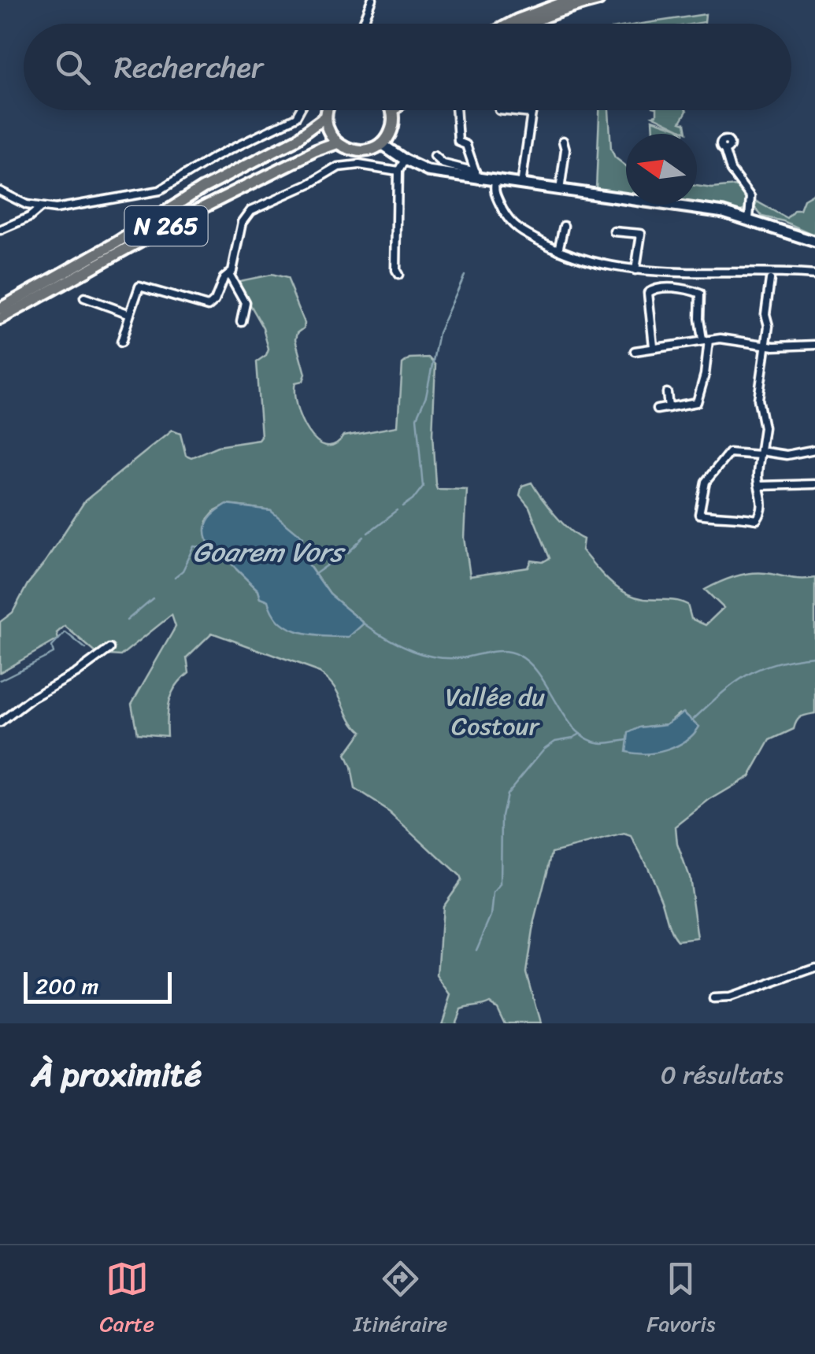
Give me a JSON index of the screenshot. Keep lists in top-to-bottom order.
{
  "streets": {
    "highway": ["N 265"]
  },
  "water": ["Goarem Vors"],
  "parks": ["Vallée du Costour"],
  "scale_bar": "200 m",
  "north": "left",
  "page": {
    "search": "Rechercher",
    "scale": "200 m",
    "heading": ["À proximité", "0 résultats"],
    "nav": ["Carte", "Itinéraire", "Favoris"]
  }
}
